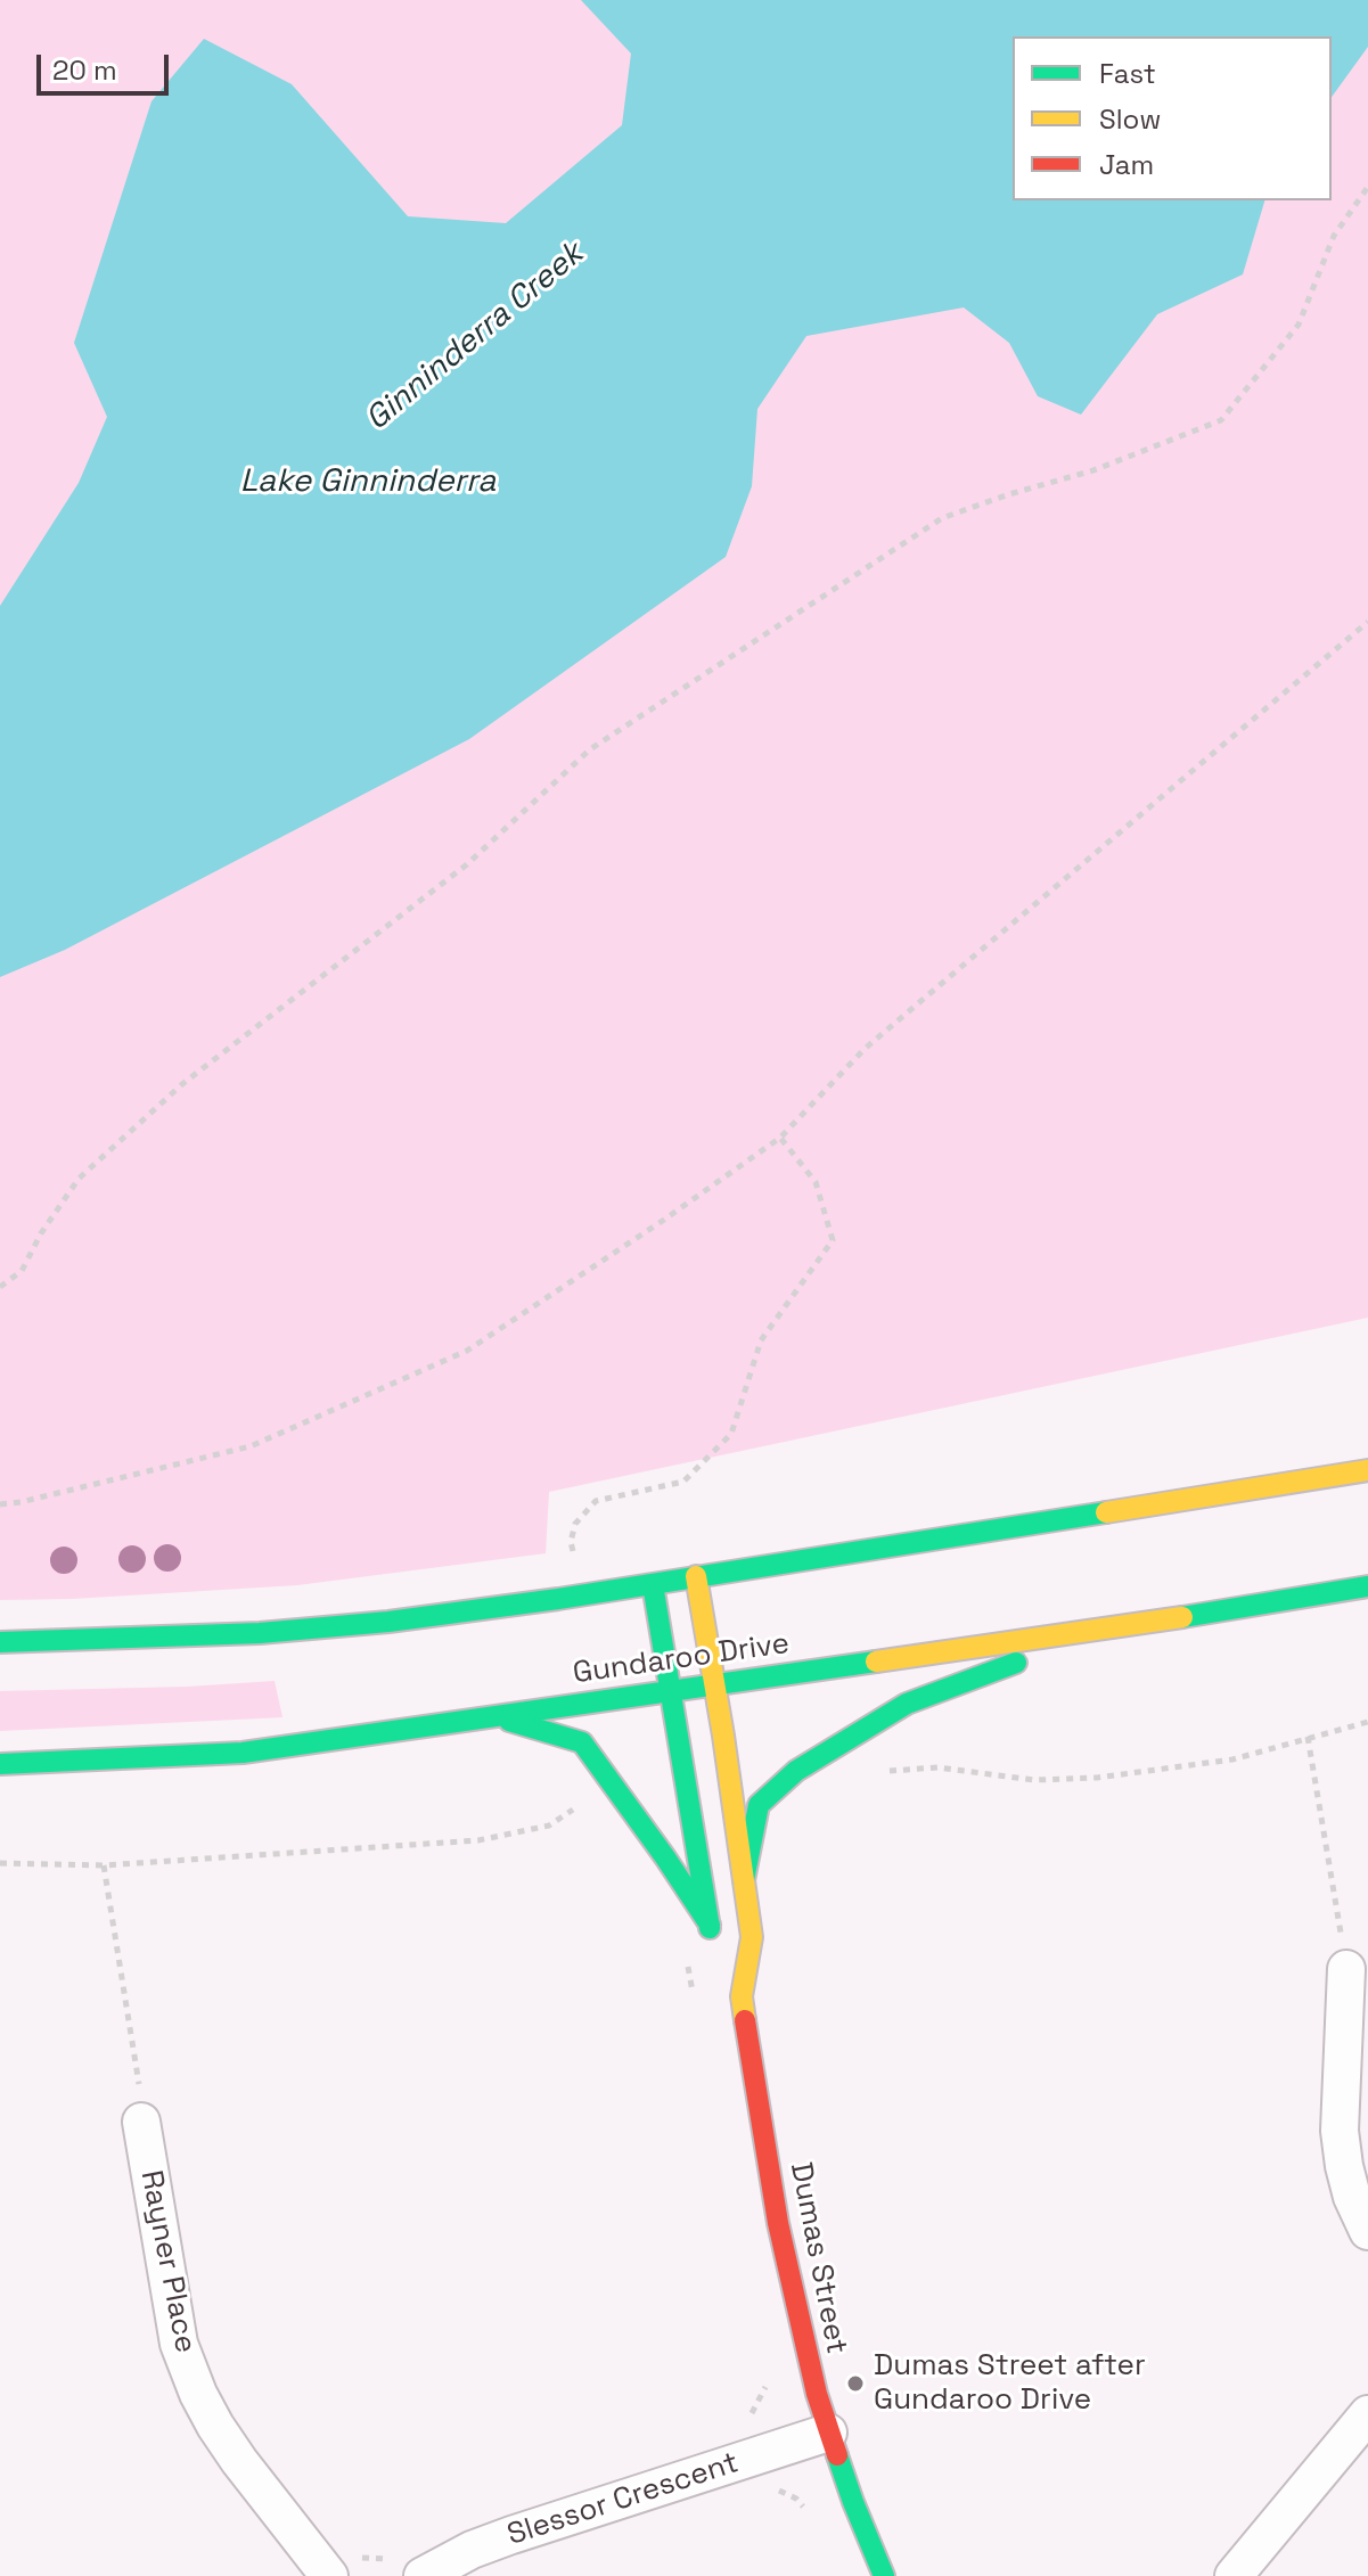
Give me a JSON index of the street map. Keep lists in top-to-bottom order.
{
  "streets": {
    "main road": ["Gundaroo Drive", "Dumas Street"],
    "street": ["Rayner Place", "Slessor Crescent"]
  },
  "crossings": [
    ["Gundaroo Drive", "Dumas Street"],
    ["Dumas Street", "Slessor Crescent"]
  ],
  "water": ["Ginninderra Creek", "Lake Ginninderra"],
  "places": ["Dumas Street after Gundaroo Drive"],
  "legend": ["Fast", "Slow", "Jam"],
  "scale_bar": "20 m"
}
